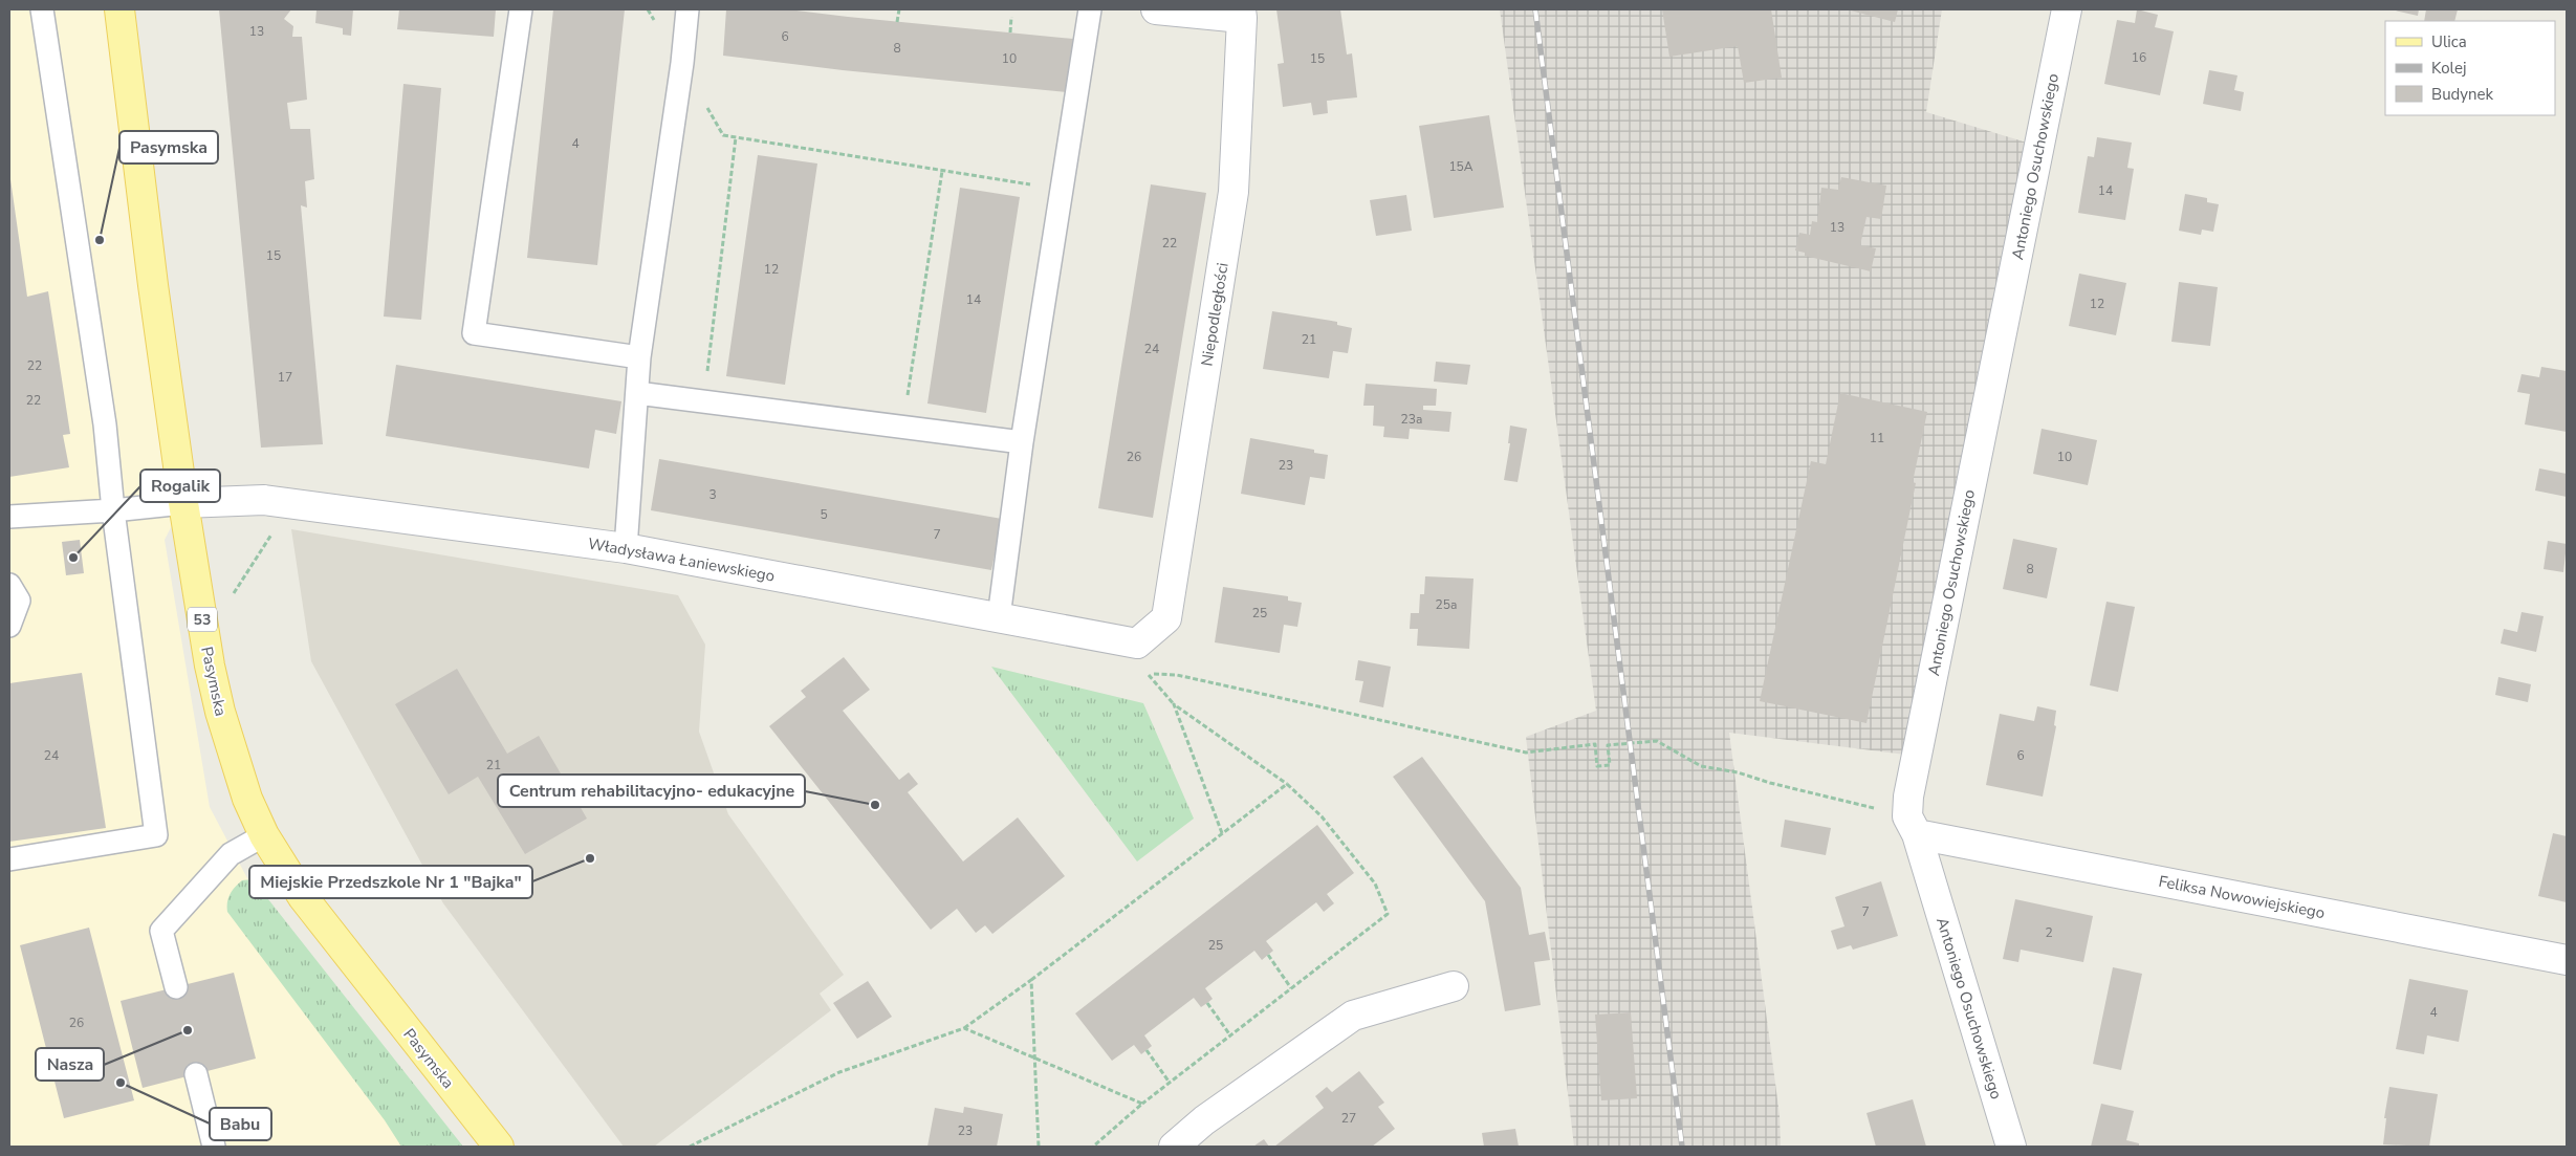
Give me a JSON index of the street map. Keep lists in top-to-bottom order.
{
  "streets": {
    "main road": ["53", "Pasymska"],
    "street": [
      "Antoniego Osuchowskiego",
      "Niepodległości",
      "Władysława Łaniewskiego",
      "Feliksa Nowowiejskiego"
    ]
  },
  "crossings": [
    ["Antoniego Osuchowskiego", "Feliksa Nowowiejskiego"],
    ["Niepodległości", "Władysława Łaniewskiego"],
    ["Władysława Łaniewskiego", "Pasymska"]
  ],
  "places": [
    "Pasymska",
    "Rogalik",
    "Centrum rehabilitacyjno- edukacyjne",
    "Miejskie Przedszkole Nr 1 \"Bajka\"",
    "Nasza",
    "Babu"
  ],
  "house_numbers": [
    "13",
    "6",
    "8",
    "16",
    "10",
    "15",
    "4",
    "15A",
    "14",
    "13",
    "22",
    "15",
    "12",
    "14",
    "12",
    "21",
    "24",
    "22",
    "17",
    "22",
    "23a",
    "11",
    "26",
    "10",
    "23",
    "3",
    "5",
    "7",
    "8",
    "25a",
    "25",
    "24",
    "6",
    "21",
    "7",
    "2",
    "25",
    "4",
    "26",
    "27",
    "23"
  ],
  "legend": ["Ulica", "Kolej", "Budynek"]
}
